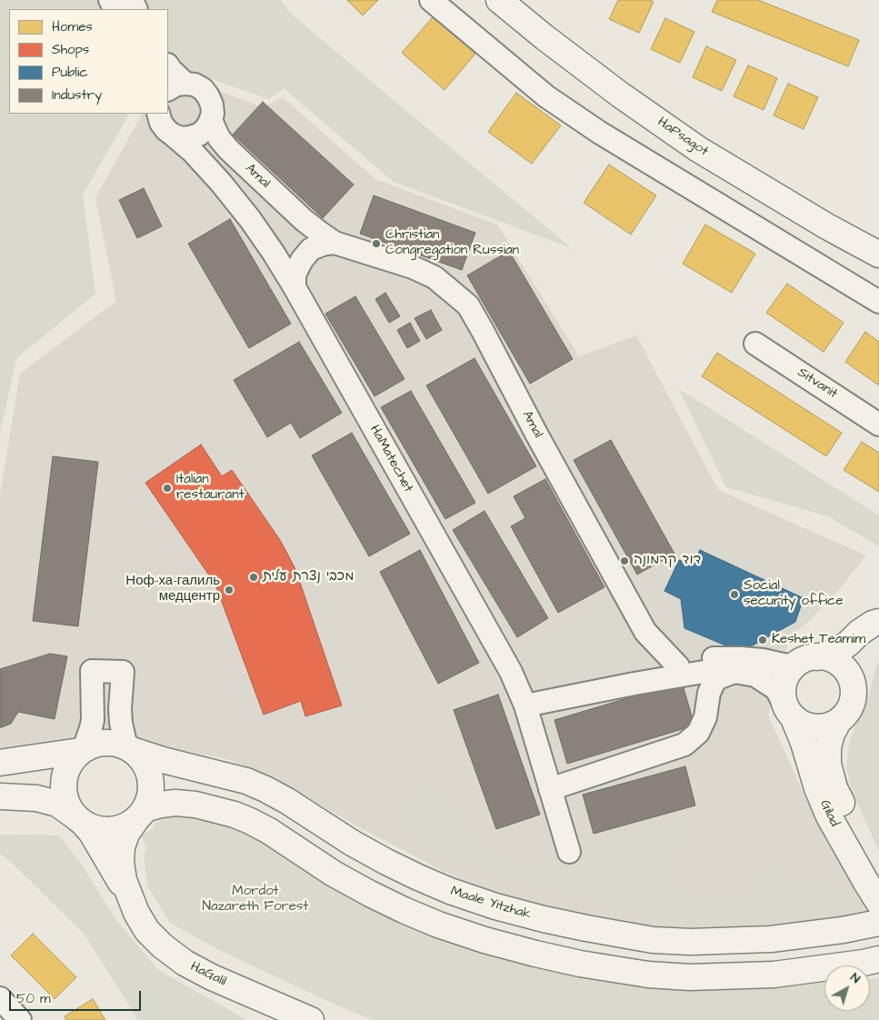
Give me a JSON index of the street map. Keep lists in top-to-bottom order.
{
  "streets": {
    "main road": [
      "HaPsagot",
      "Gilad",
      "Maale Yitzhak",
      "HaGalil"
    ],
    "street": ["Amal", "Sitvanit", "HaMatechet"]
  },
  "crossings": [
    ["Maale Yitzhak", "HaGalil"]
  ],
  "parks": ["Mordot Nazareth Forest"],
  "places": [
    "Christian Congregation Russian",
    "Italian restaurant",
    "דוד קרמונה",
    "מכבי נצרת עלית",
    "Ноф-ха-галиль медцентр",
    "Social security office",
    "Keshet Teamim"
  ],
  "legend": [
    "Homes",
    "Shops",
    "Public",
    "Industry"
  ],
  "scale_bar": "50 m",
  "north": "top right"
}
